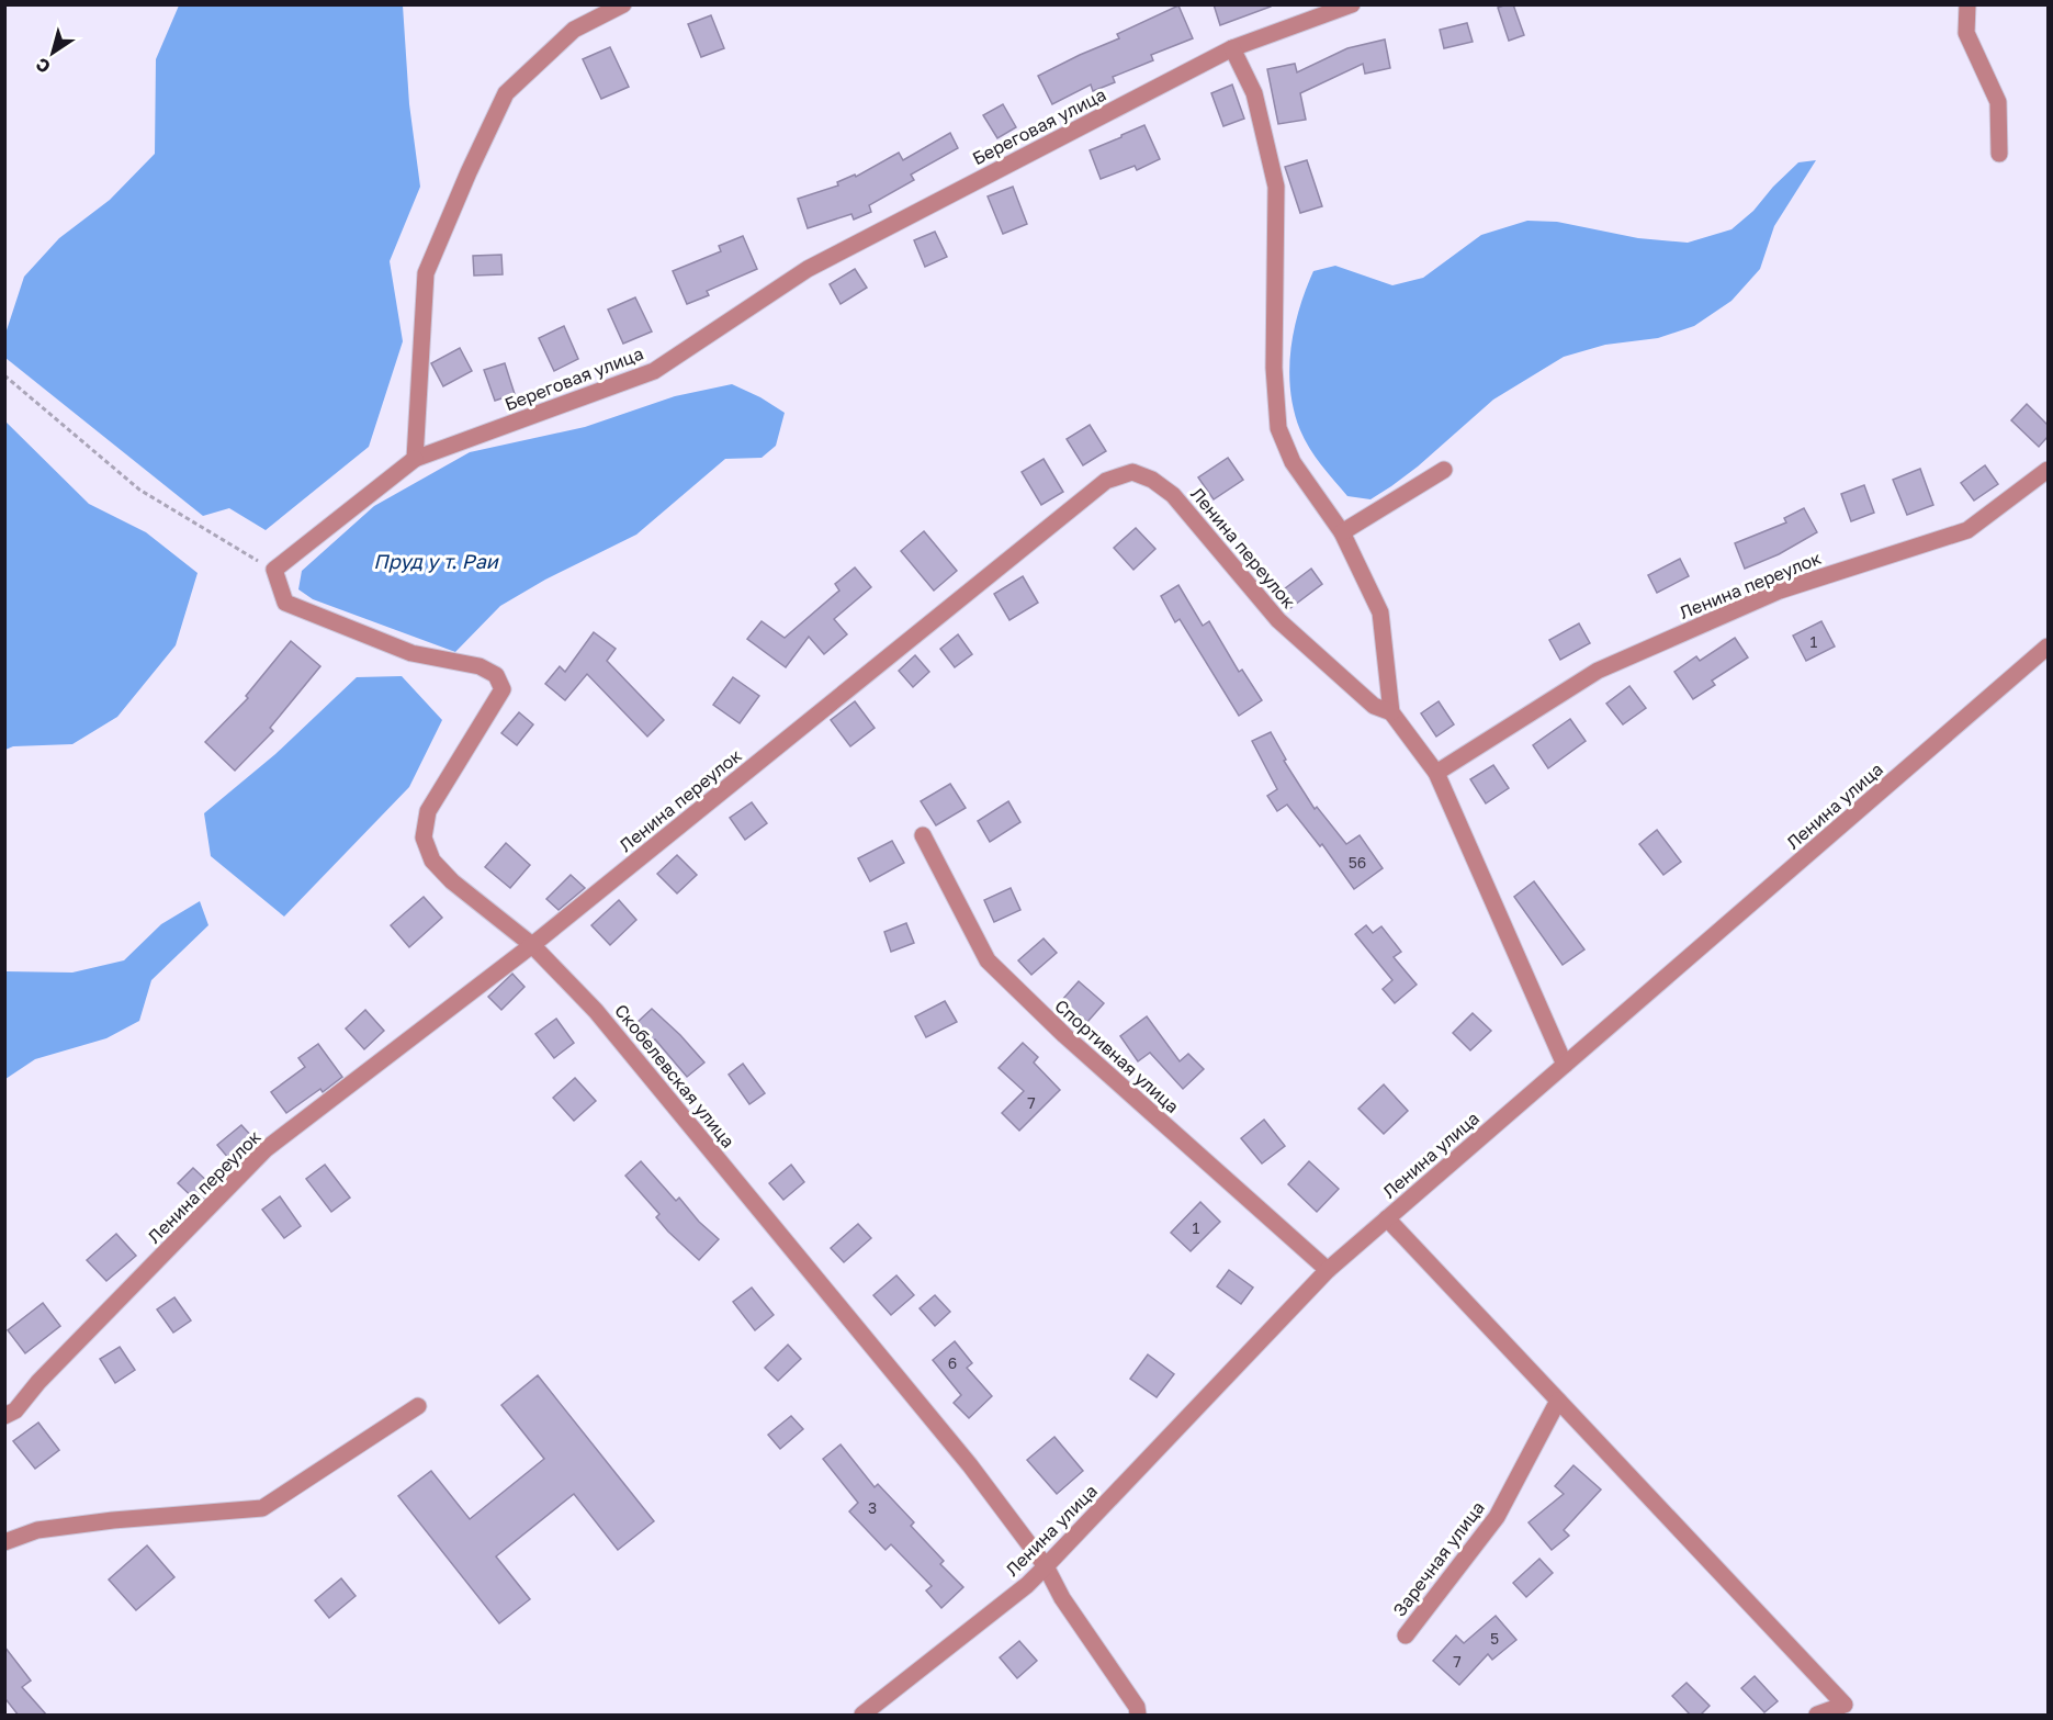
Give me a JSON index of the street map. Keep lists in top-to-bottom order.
{
  "streets": {
    "street": [
      "Береговая улица",
      "Ленина переулок",
      "Ленина улица",
      "Спортивная улица",
      "Скобелевская улица",
      "Заречная улица"
    ]
  },
  "crossings": [
    ["Береговая улица", "Скобелевская улица"],
    ["Ленина переулок", "Скобелевская улица"],
    ["Ленина улица", "Спортивная улица"],
    ["Ленина улица", "Скобелевская улица"]
  ],
  "water": ["Пруд у т. Раи"],
  "house_numbers": [
    "1",
    "56",
    "7",
    "1",
    "6",
    "3",
    "5",
    "7"
  ],
  "north": "bottom left"
}
